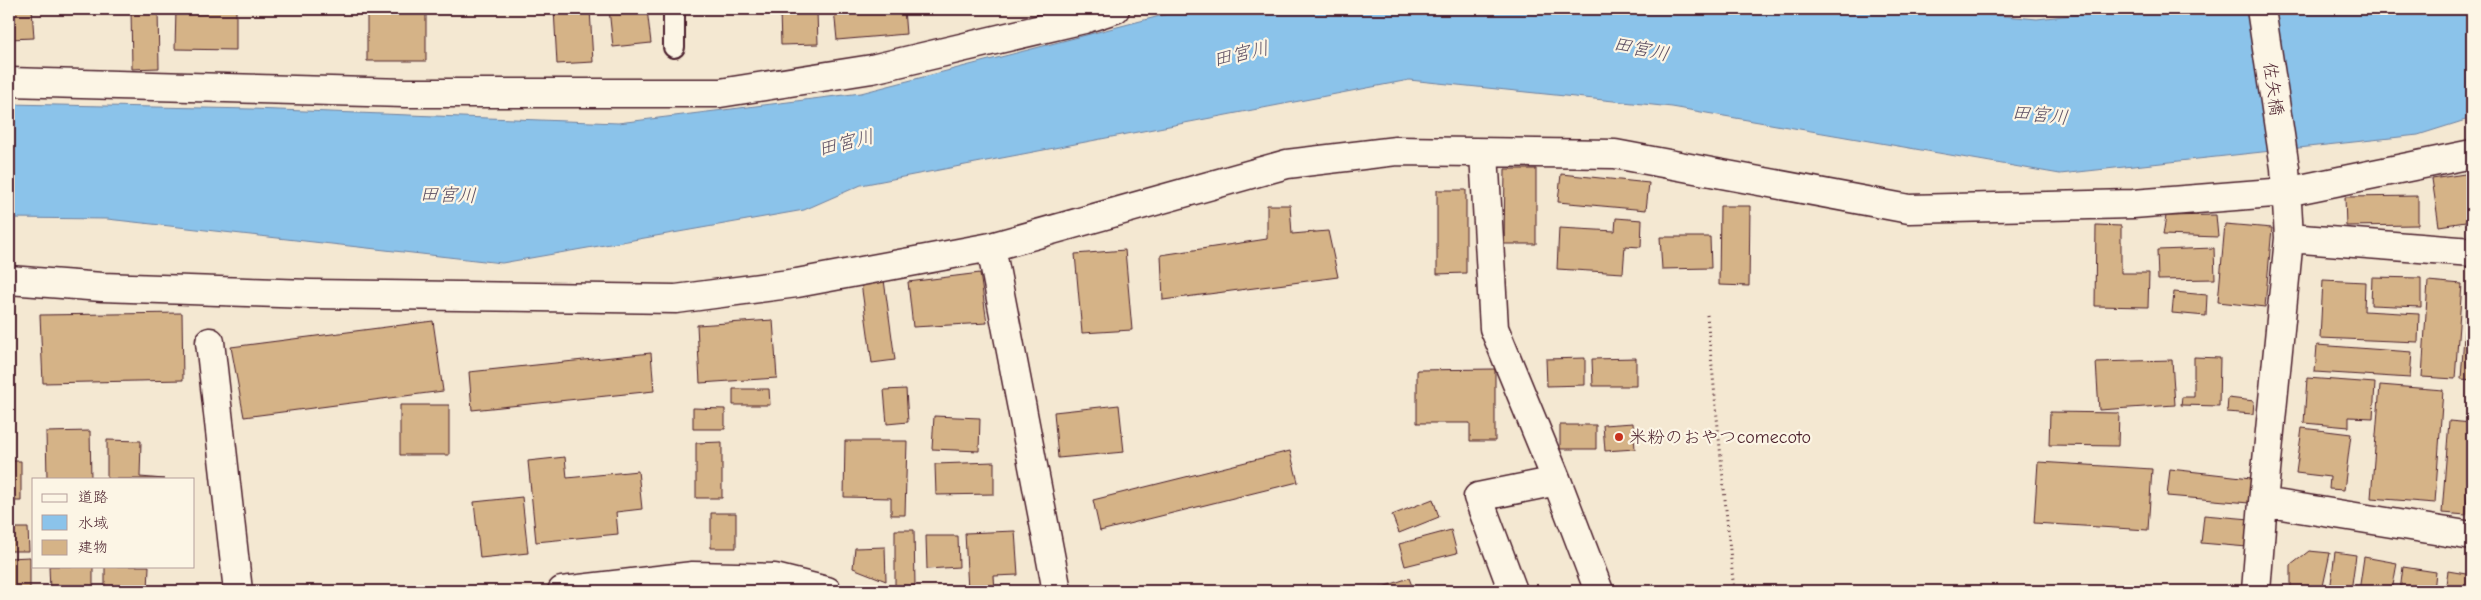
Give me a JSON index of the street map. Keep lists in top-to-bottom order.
{
  "streets": {
    "street": ["佐矢橋"]
  },
  "water": ["田宮川"],
  "places": ["米粉のおやつcomecoto"],
  "legend": ["道路", "水域", "建物"]
}
